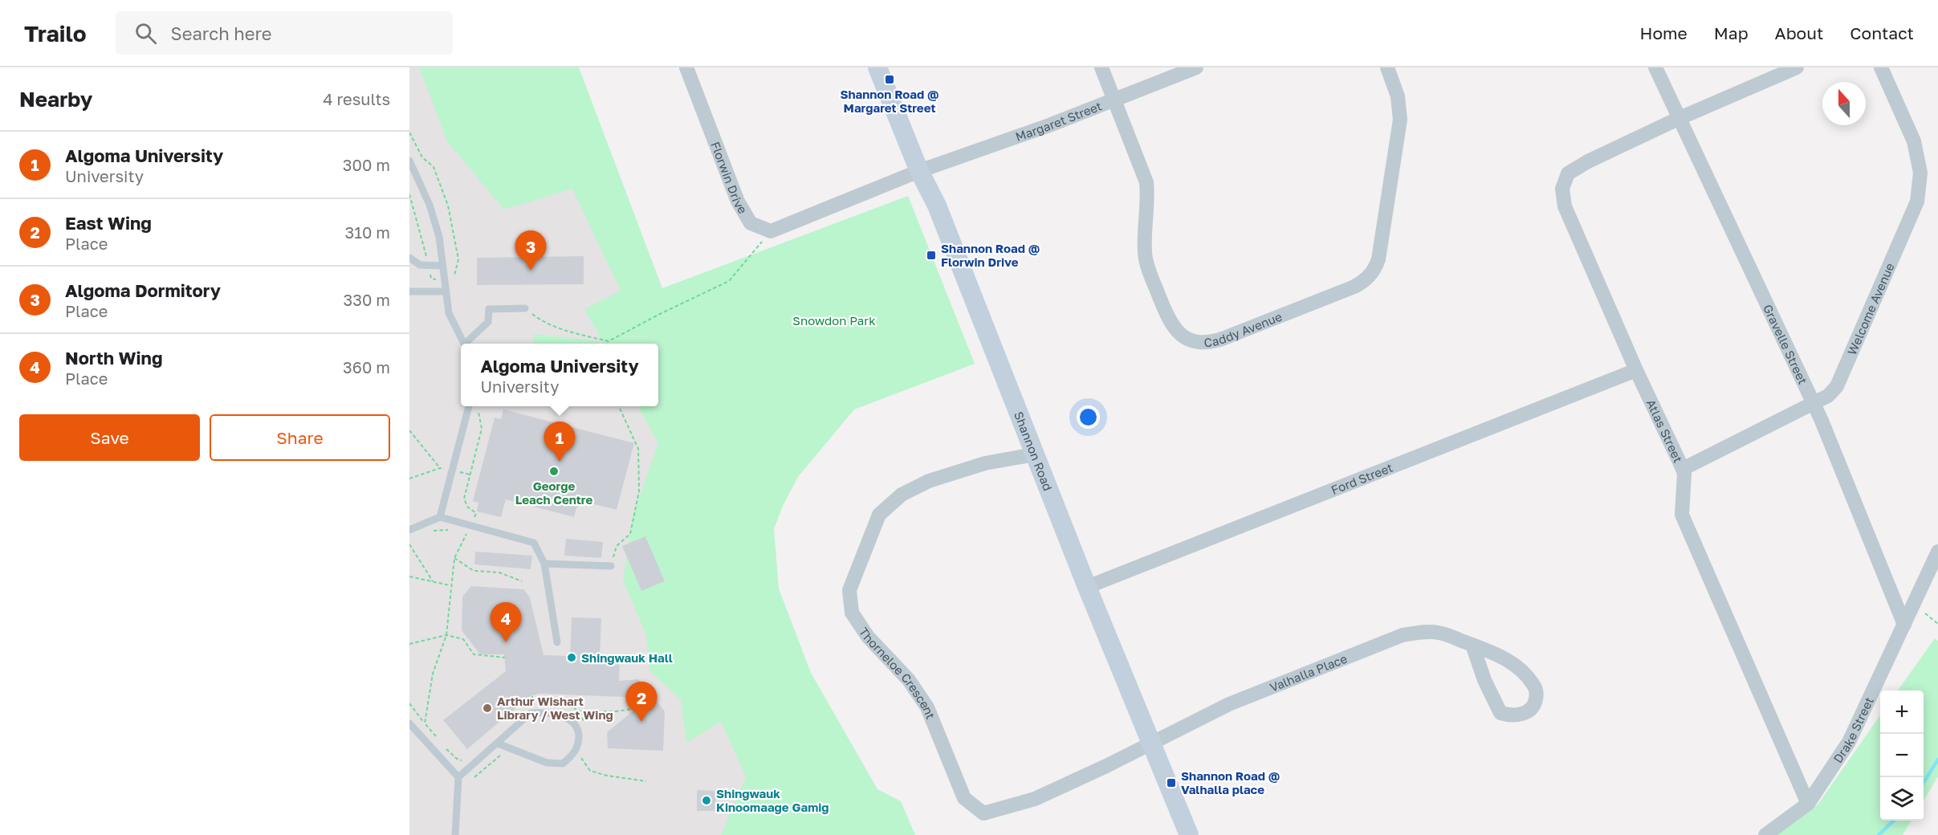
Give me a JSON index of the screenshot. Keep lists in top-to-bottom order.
{
  "streets": {
    "street": [
      "Margaret Street",
      "Florwin Drive",
      "Welcome Avenue",
      "Caddy Avenue",
      "Gravelle Street",
      "Atlas Street",
      "Shannon Road",
      "Ford Street",
      "Valhalla Place",
      "Thorneloe Crescent",
      "Drake Street"
    ]
  },
  "crossings": [
    ["Margaret Street", "Caddy Avenue"],
    ["Margaret Street", "Shannon Road"],
    ["Welcome Avenue", "Gravelle Street"],
    ["Welcome Avenue", "Atlas Street"],
    ["Gravelle Street", "Atlas Street"],
    ["Gravelle Street", "Drake Street"],
    ["Atlas Street", "Ford Street"],
    ["Atlas Street", "Drake Street"],
    ["Shannon Road", "Ford Street"],
    ["Shannon Road", "Valhalla Place"],
    ["Shannon Road", "Thorneloe Crescent"],
    ["Valhalla Place", "Thorneloe Crescent"]
  ],
  "parks": ["Snowdon Park"],
  "places": {
    "transit": ["Shannon Road @ Margaret Street", "Shannon Road @ Florwin Drive", "Shannon Road @ Valhalla place"],
    "other": [
      "George Leach Centre",
      "Shingwauk Hall",
      "Arthur Wishart Library / West Wing",
      "Shingwauk Kinoomaage Gamig"
    ]
  },
  "north": "top",
  "page": {
    "header": "Trailo",
    "search": "Search here",
    "nav": [
      "Home",
      "Map",
      "About",
      "Contact"
    ],
    "heading": ["Nearby", "4 results"],
    "list": [
      {
        "mark": "1",
        "name": "Algoma University",
        "note": "University",
        "value": "300 m"
      },
      {
        "mark": "2",
        "name": "East Wing",
        "note": "Place",
        "value": "310 m"
      },
      {
        "mark": "3",
        "name": "Algoma Dormitory",
        "note": "Place",
        "value": "330 m"
      },
      {
        "mark": "4",
        "name": "North Wing",
        "note": "Place",
        "value": "360 m"
      }
    ],
    "pins": [
      "3",
      "1",
      "4",
      "2"
    ],
    "popup": ["Algoma University", "University"],
    "buttons": ["Save", "Share"],
    "map_buttons": ["+", "−"]
  }
}
